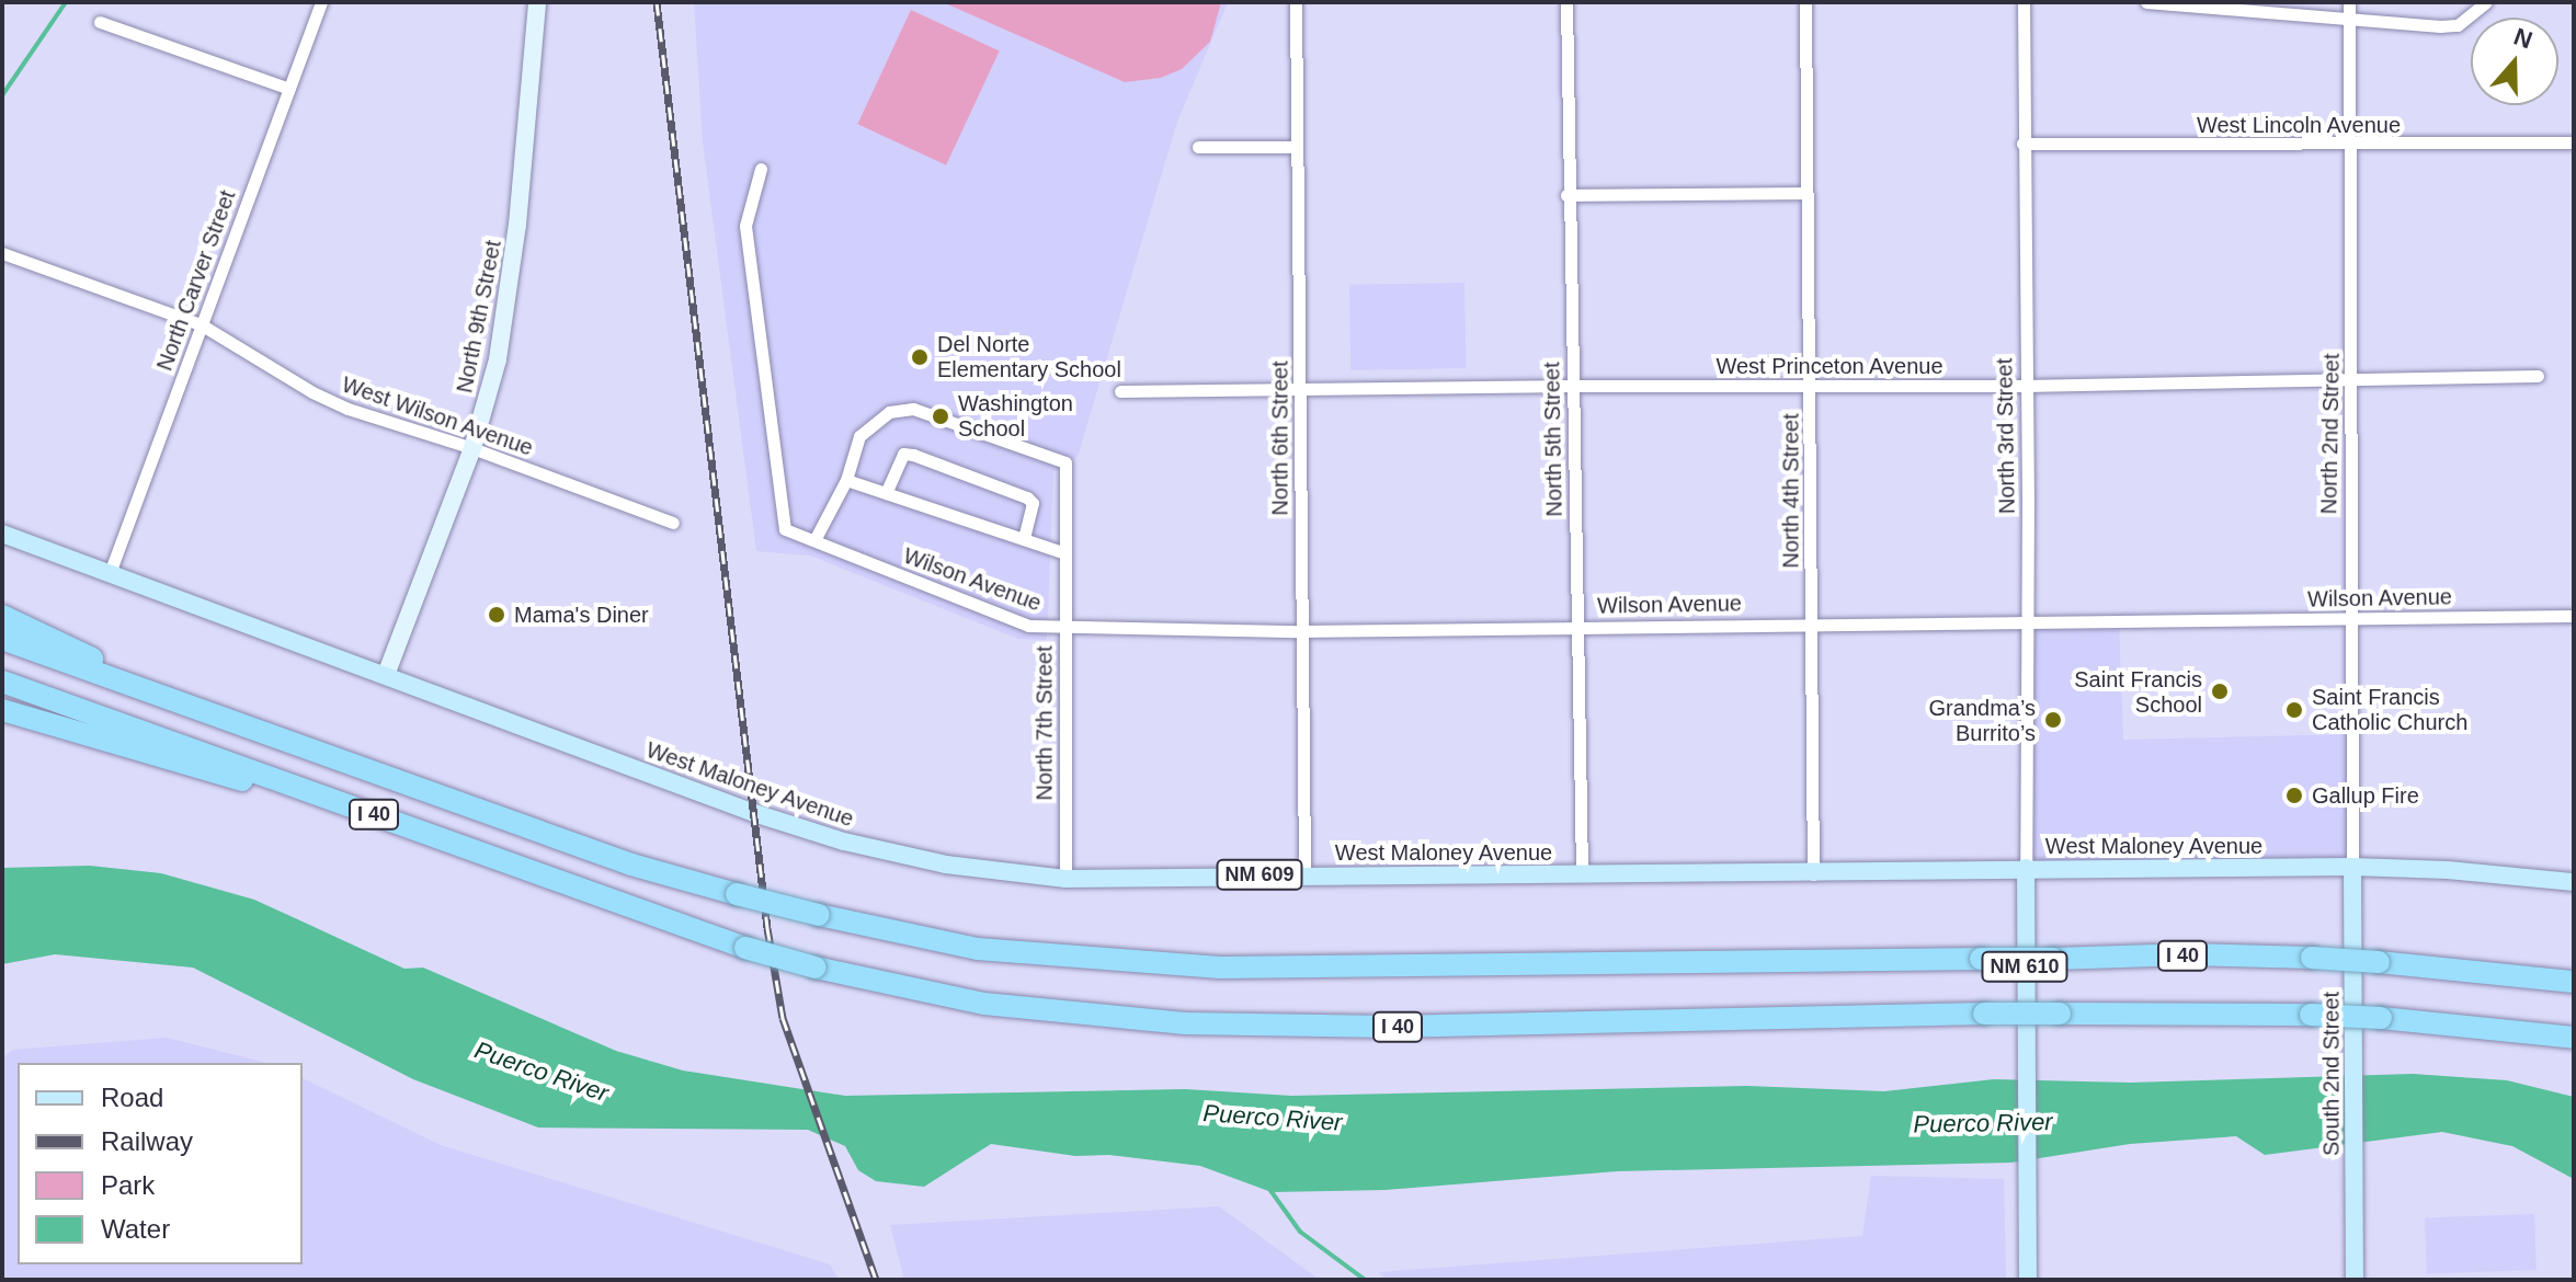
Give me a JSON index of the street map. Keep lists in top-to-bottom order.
{
  "streets": {
    "highway": ["I 40"],
    "main road": [
      "North 9th Street",
      "West Maloney Avenue",
      "NM 609",
      "NM 610",
      "South 2nd Street"
    ],
    "street": [
      "West Lincoln Avenue",
      "North Carver Street",
      "West Princeton Avenue",
      "West Wilson Avenue",
      "North 2nd Street",
      "North 3rd Street",
      "North 6th Street",
      "North 5th Street",
      "North 4th Street",
      "Wilson Avenue",
      "North 7th Street"
    ]
  },
  "crossings": [
    ["West Lincoln Avenue", "North 2nd Street"],
    ["West Lincoln Avenue", "North 3rd Street"],
    ["North Carver Street", "West Wilson Avenue"],
    ["North Carver Street", "West Maloney Avenue"],
    ["North 9th Street", "West Wilson Avenue"],
    ["North 9th Street", "West Maloney Avenue"],
    ["West Princeton Avenue", "North 2nd Street"],
    ["West Princeton Avenue", "North 3rd Street"],
    ["West Princeton Avenue", "North 6th Street"],
    ["West Princeton Avenue", "North 5th Street"],
    ["West Princeton Avenue", "North 4th Street"],
    ["North 2nd Street", "Wilson Avenue"],
    ["North 2nd Street", "West Maloney Avenue"],
    ["North 2nd Street", "South 2nd Street"],
    ["North 3rd Street", "Wilson Avenue"],
    ["North 3rd Street", "West Maloney Avenue"],
    ["North 3rd Street", "NM 610"],
    ["North 6th Street", "Wilson Avenue"],
    ["North 6th Street", "West Maloney Avenue"],
    ["North 5th Street", "Wilson Avenue"],
    ["North 5th Street", "West Maloney Avenue"],
    ["North 4th Street", "Wilson Avenue"],
    ["North 4th Street", "West Maloney Avenue"],
    ["Wilson Avenue", "North 7th Street"],
    ["North 7th Street", "West Maloney Avenue"],
    ["West Maloney Avenue", "NM 610"],
    ["West Maloney Avenue", "South 2nd Street"]
  ],
  "water": ["Puerco River"],
  "places": [
    "Del Norte Elementary School",
    "Washington School",
    "Mama's Diner",
    "Saint Francis School",
    "Saint Francis Catholic Church",
    "Grandma’s Burrito’s",
    "Gallup Fire"
  ],
  "legend": [
    "Road",
    "Railway",
    "Park",
    "Water"
  ],
  "north": "top"
}
